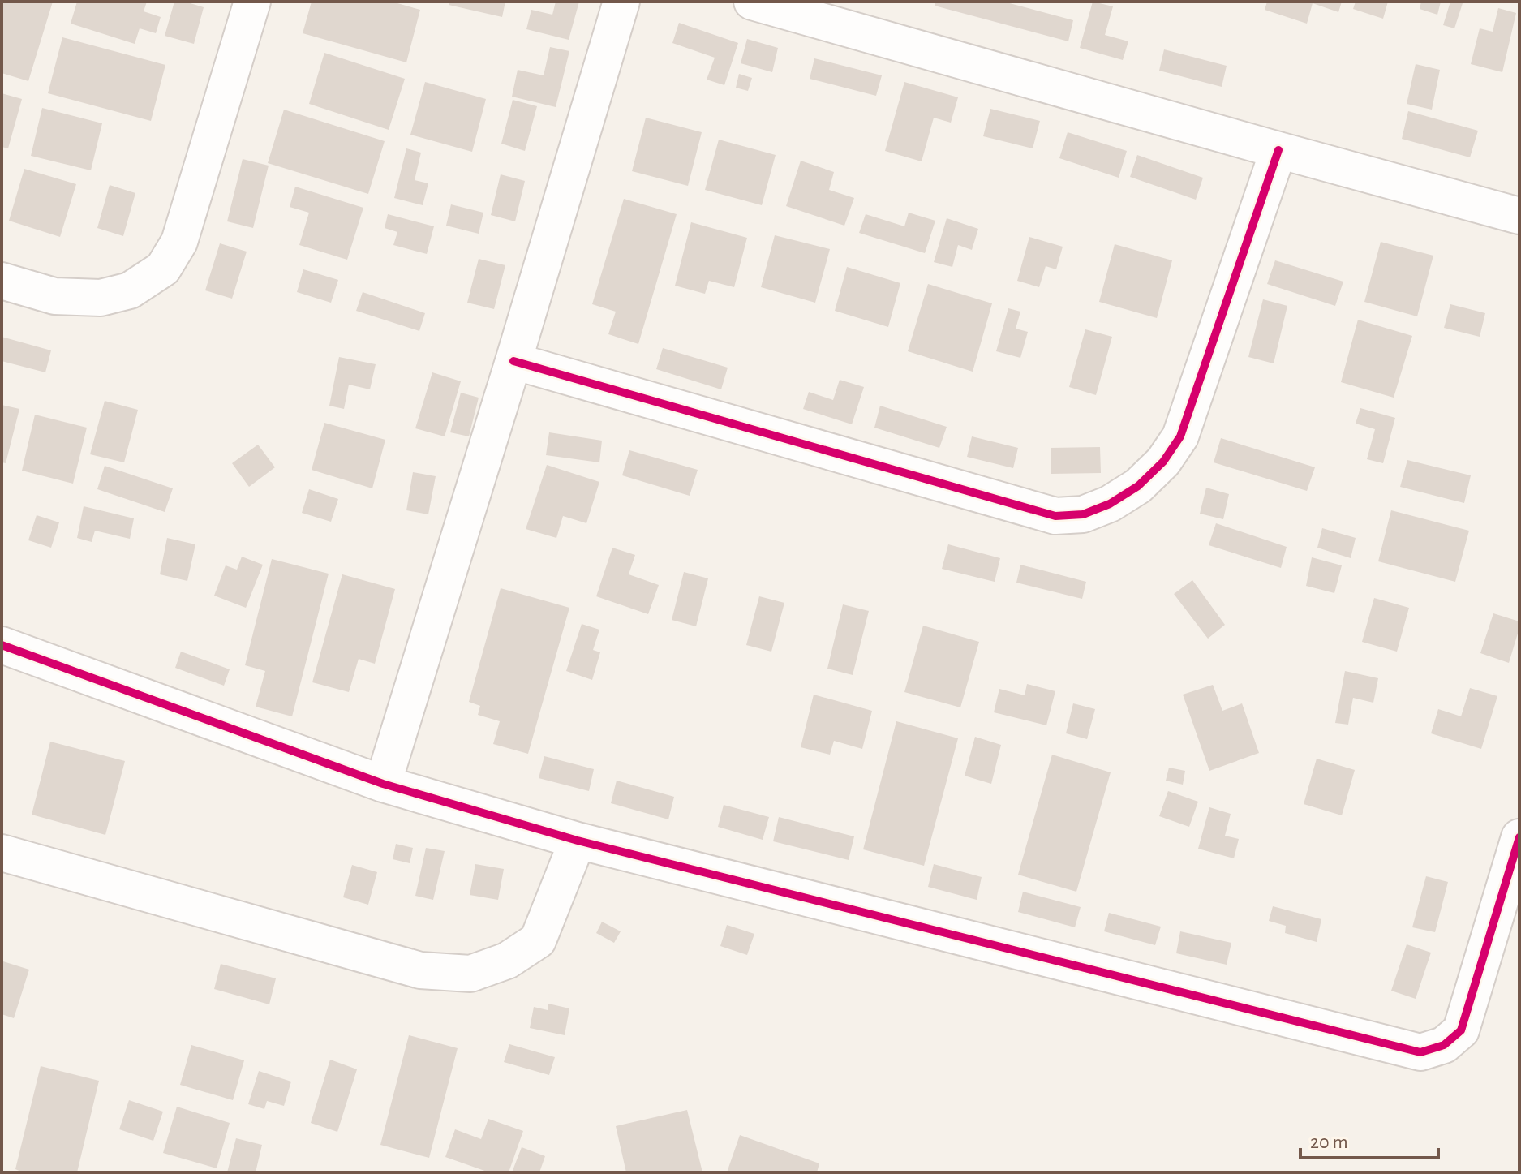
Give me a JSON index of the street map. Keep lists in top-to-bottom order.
{
  "scale_bar": "20 m"
}
